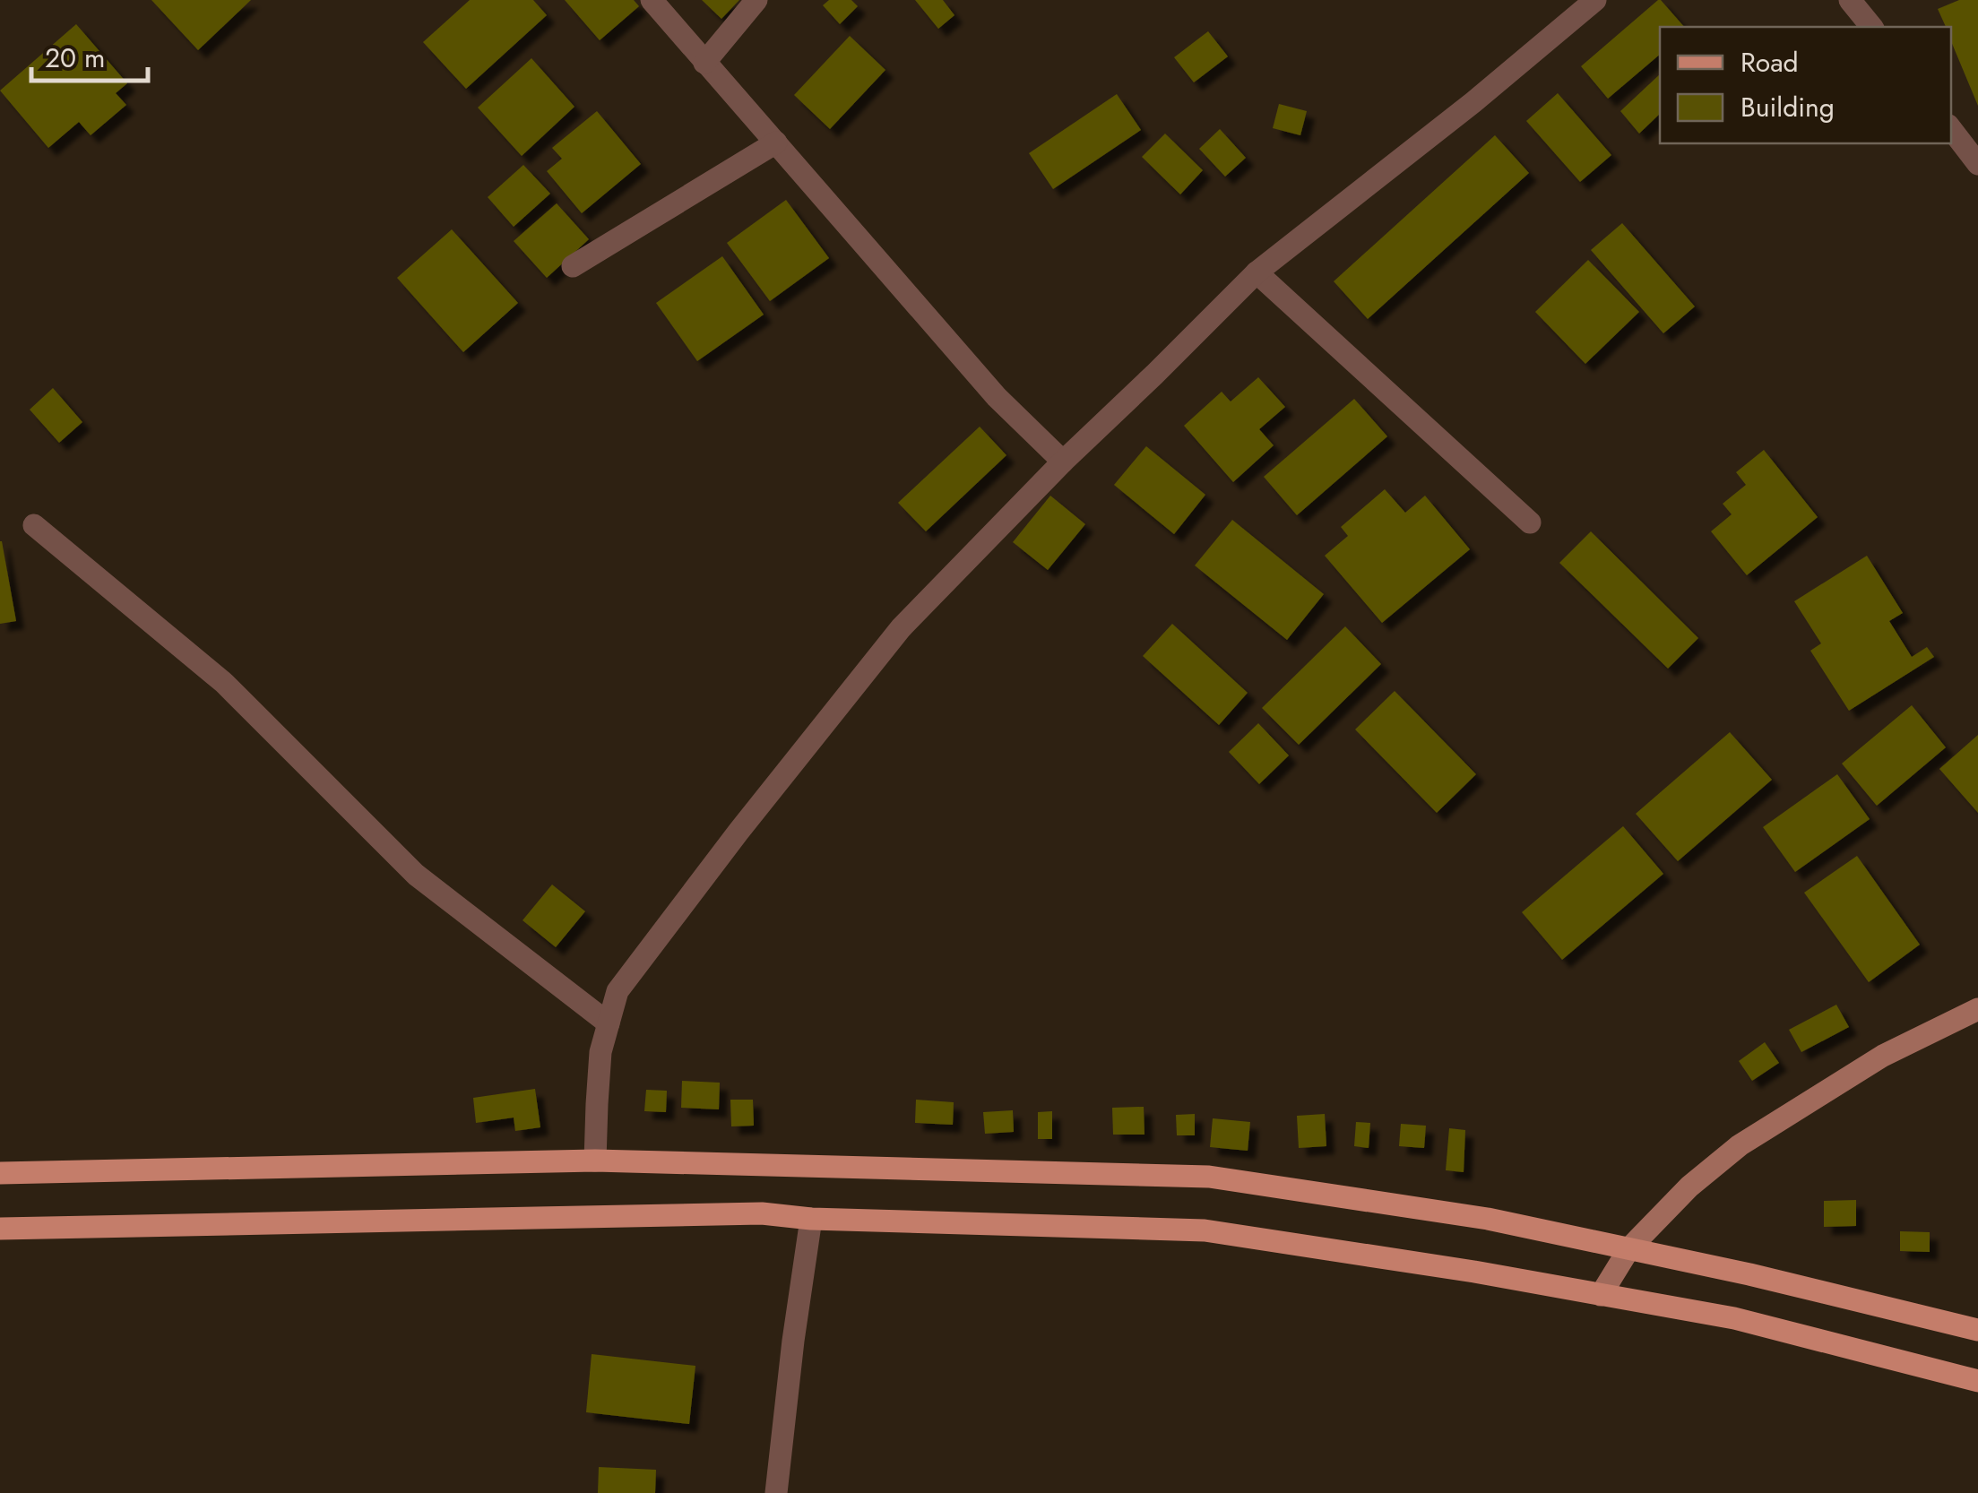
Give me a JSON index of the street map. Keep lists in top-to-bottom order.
{
  "legend": ["Road", "Building"],
  "scale_bar": "20 m"
}
